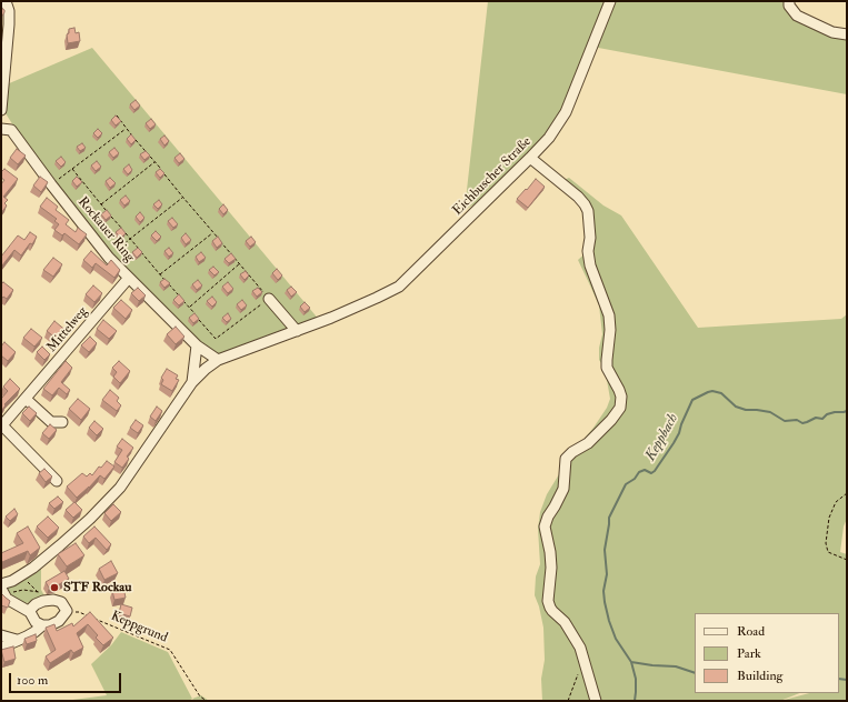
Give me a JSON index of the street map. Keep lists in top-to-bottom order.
{
  "streets": {
    "street": ["Eichbuscher Straße", "Rockauer Ring", "Mittelweg"],
    "path": ["Keppgrund"]
  },
  "crossings": [
    ["Rockauer Ring", "Mittelweg"]
  ],
  "water": ["Keppbach"],
  "places": ["STF Rockau"],
  "legend": ["Road", "Park", "Building"],
  "scale_bar": "100 m"
}
